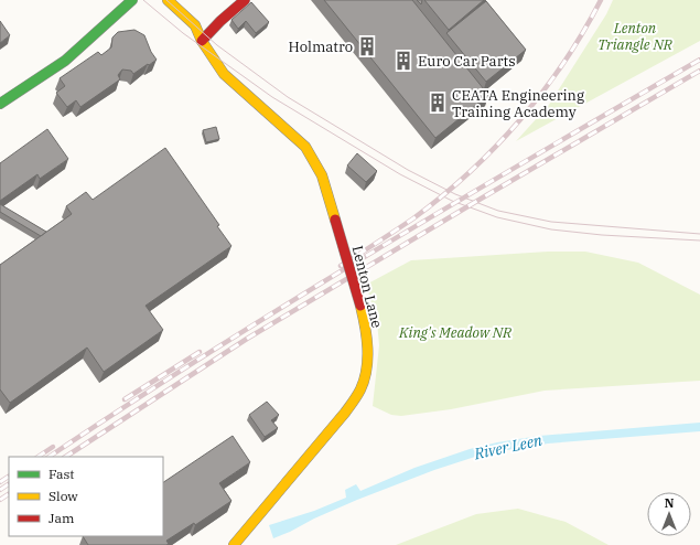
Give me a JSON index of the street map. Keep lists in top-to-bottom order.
{
  "streets": {
    "street": ["Lenton Lane"]
  },
  "water": ["River Leen"],
  "parks": ["Lenton Triangle NR", "King's Meadow NR"],
  "places": {
    "building": ["Holmatro", "Euro Car Parts", "CEATA Engineering Training Academy"]
  },
  "legend": ["Fast", "Slow", "Jam"],
  "north": "top"
}
